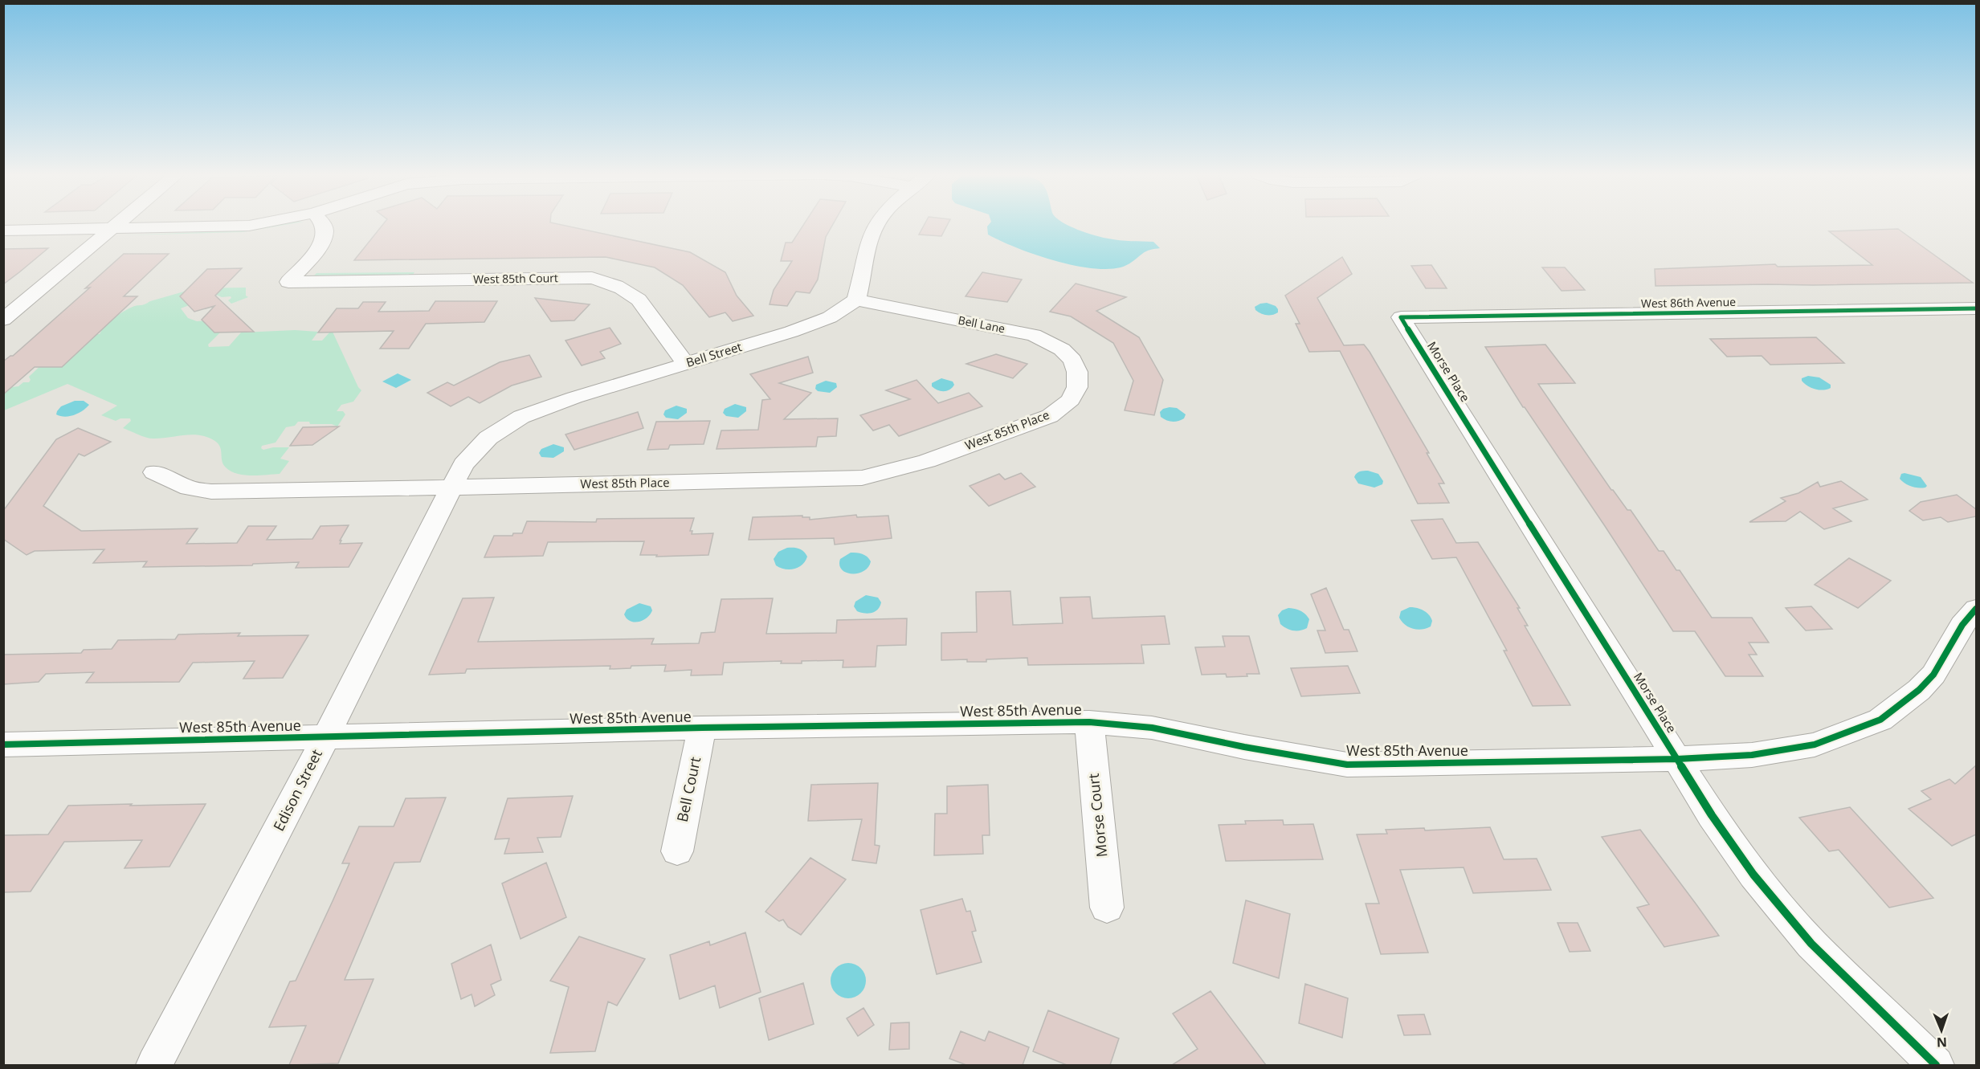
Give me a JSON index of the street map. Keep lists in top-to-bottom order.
{
  "streets": {
    "street": [
      "West 85th Court",
      "West 86th Avenue",
      "Bell Lane",
      "Bell Street",
      "Morse Place",
      "West 85th Place",
      "West 85th Avenue",
      "Bell Court",
      "Edison Street",
      "Morse Court"
    ]
  },
  "crossings": [
    ["West 85th Court", "Bell Street"],
    ["West 86th Avenue", "Morse Place"],
    ["Bell Lane", "Bell Street"],
    ["Bell Lane", "West 85th Place"],
    ["Bell Street", "West 85th Place"],
    ["Bell Street", "Edison Street"],
    ["Morse Place", "West 85th Avenue"],
    ["West 85th Place", "Edison Street"],
    ["West 85th Avenue", "Bell Court"],
    ["West 85th Avenue", "Edison Street"],
    ["West 85th Avenue", "Morse Court"]
  ],
  "north": "bottom"
}
